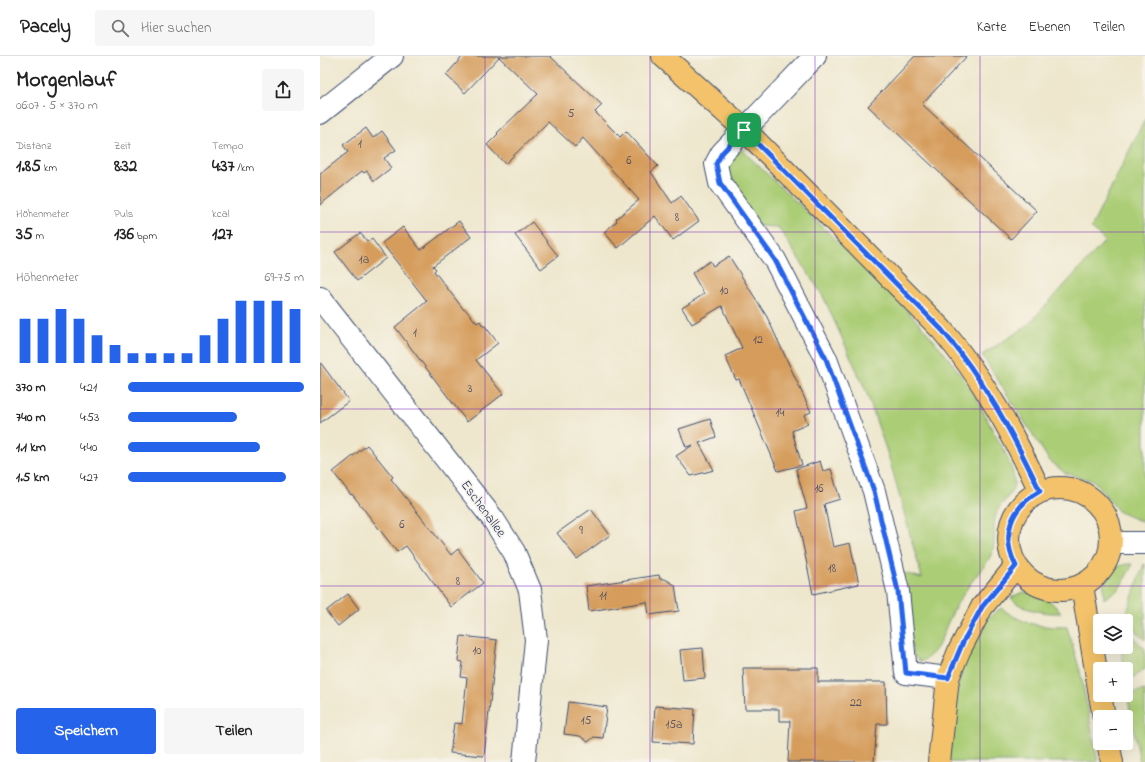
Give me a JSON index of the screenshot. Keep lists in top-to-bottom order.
{
  "streets": {
    "street": ["Eschenallee"]
  },
  "house_numbers": [
    "5",
    "1",
    "6",
    "8",
    "1a",
    "10",
    "1",
    "12",
    "3",
    "14",
    "16",
    "6",
    "9",
    "18",
    "8",
    "11",
    "10",
    "22",
    "15",
    "15a"
  ],
  "page": {
    "header": "Pacely",
    "search": "Hier suchen",
    "nav": ["Karte", "Ebenen", "Teilen"],
    "heading": ["Morgenlauf", "06:07 · 5 × 370 m"],
    "stats": [
      ["Distanz", "1.85 km"],
      ["Zeit", "8:32"],
      ["Tempo", "4:37 /km"],
      ["Höhenmeter", "35 m"],
      ["Puls", "136 bpm"],
      ["kcal", "127"]
    ],
    "chart": ["Höhenmeter", "69–75 m"],
    "list": [
      {
        "name": "370 m",
        "note": "4:21"
      },
      {
        "name": "740 m",
        "note": "4:53"
      },
      {
        "name": "1.1 km",
        "note": "4:40"
      },
      {
        "name": "1.5 km",
        "note": "4:27"
      }
    ],
    "map_buttons": ["+", "−"],
    "buttons": ["Speichern", "Teilen"]
  }
}
